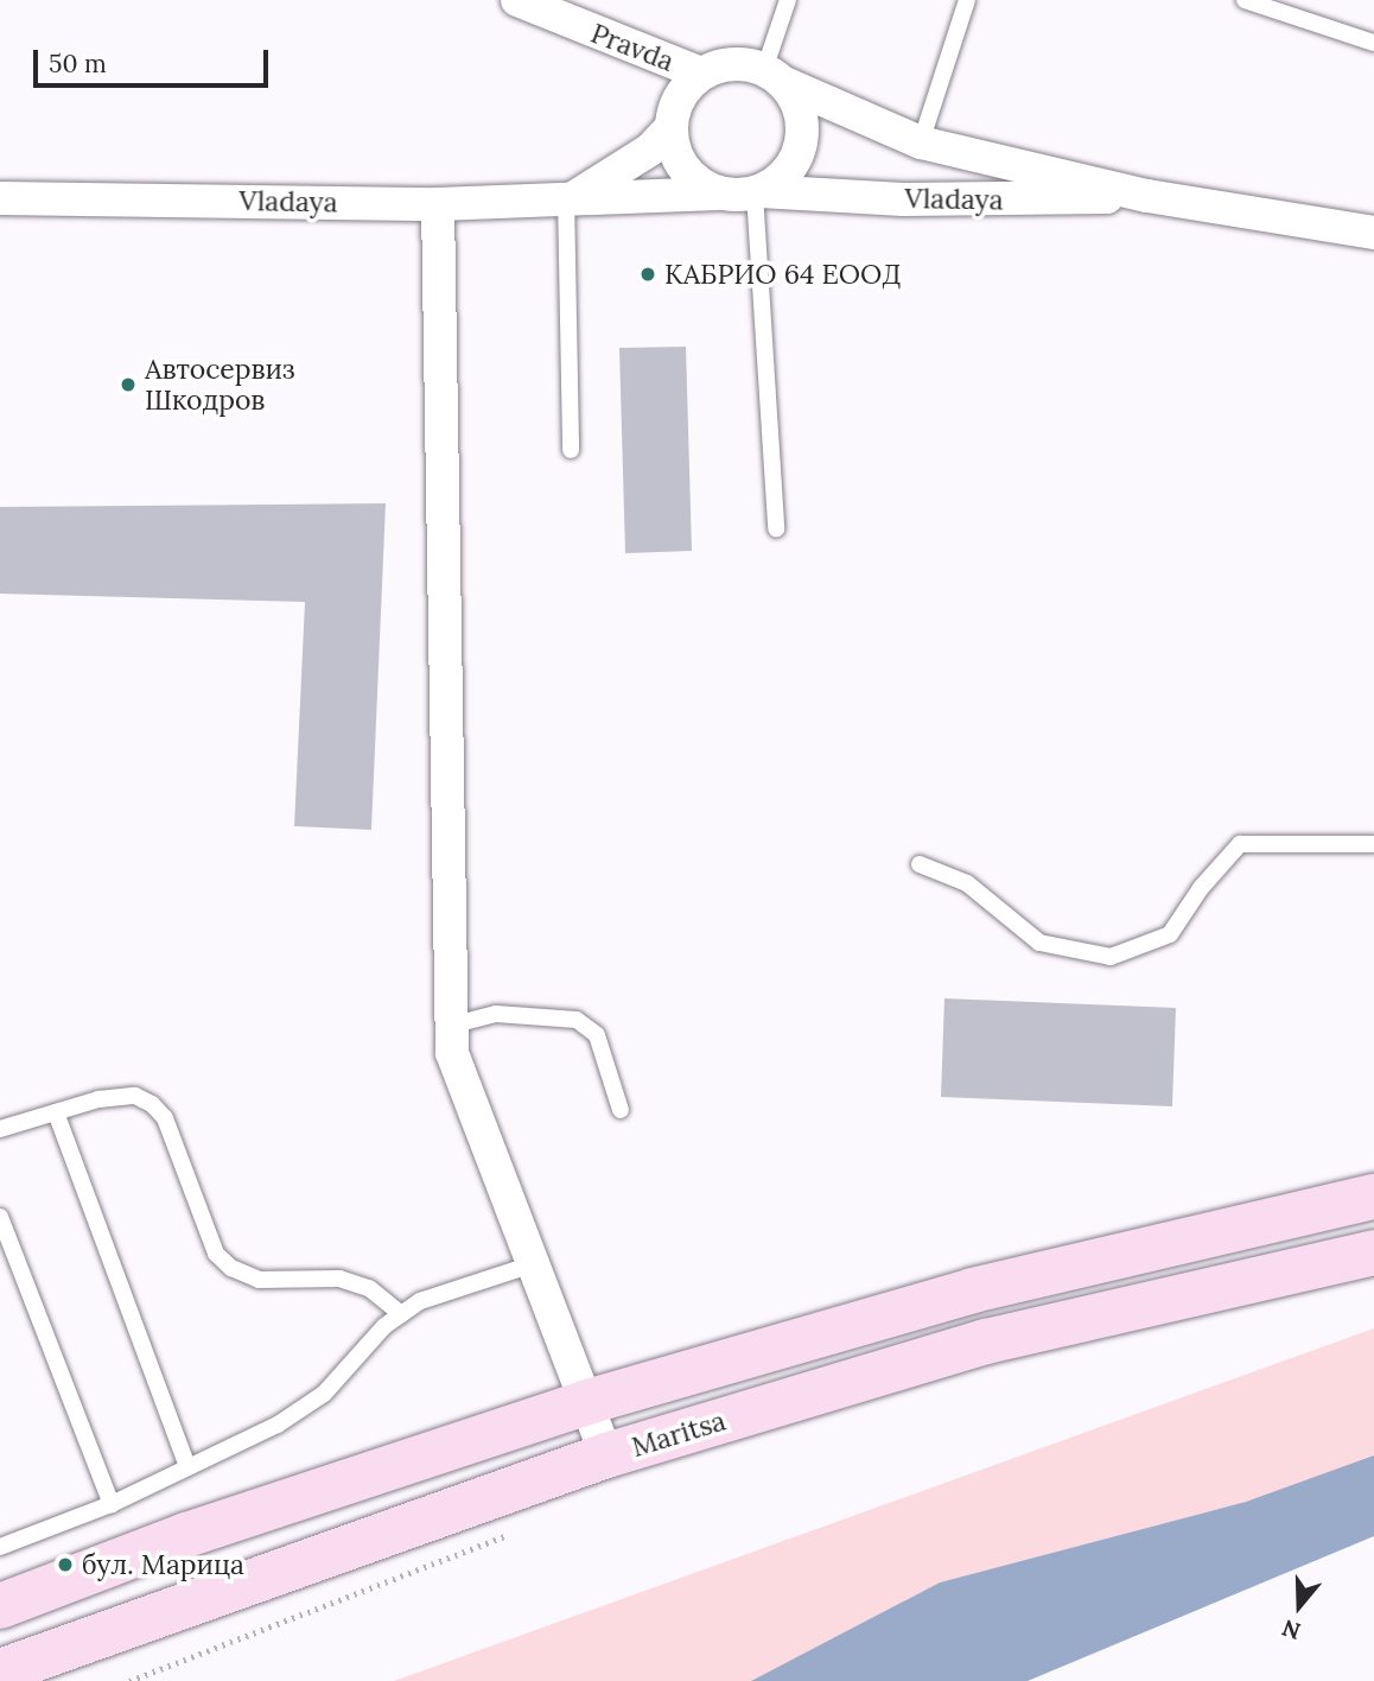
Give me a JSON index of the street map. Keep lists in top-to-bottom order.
{
  "streets": {
    "street": ["Pravda", "Vladaya", "Maritsa"]
  },
  "crossings": [
    ["Pravda", "Vladaya"]
  ],
  "places": ["КАБРИО 64 ЕООД", "Автосервиз Шкодров", "бул. Марица"],
  "scale_bar": "50 m",
  "north": "bottom"
}
